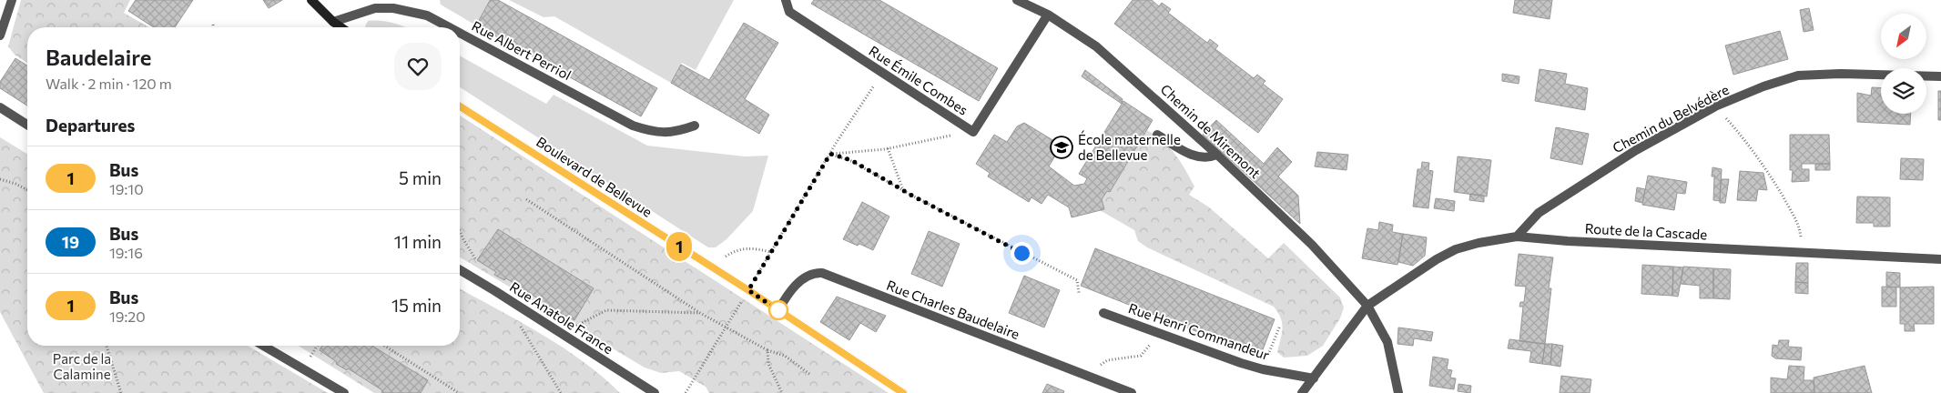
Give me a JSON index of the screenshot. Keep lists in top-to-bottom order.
{
  "streets": {
    "main road": ["Boulevard de Bellevue"],
    "street": [
      "Rue Albert Perriol",
      "Rue Émile Combes",
      "Chemin du Belvédère",
      "Chemin de Miremont",
      "Route de la Cascade",
      "Rue Charles Baudelaire",
      "Rue Anatole France",
      "Rue Henri Commandeur"
    ]
  },
  "crossings": [
    ["Rue Émile Combes", "Chemin de Miremont"],
    ["Chemin du Belvédère", "Route de la Cascade"],
    ["Chemin de Miremont", "Route de la Cascade"],
    ["Boulevard de Bellevue", "Rue Charles Baudelaire"]
  ],
  "parks": ["Parc de la Calamine"],
  "places": {
    "school or university": ["École maternelle de Bellevue"]
  },
  "lines": ["bus line 1"],
  "north": "bottom left",
  "page": {
    "on_map": "1",
    "heading": [
      ["Baudelaire", "Walk · 2 min · 120 m"],
      "Departures"
    ],
    "list": [
      {
        "mark": "1",
        "name": "Bus",
        "note": "19:10",
        "value": "5 min"
      },
      {
        "mark": "19",
        "name": "Bus",
        "note": "19:16",
        "value": "11 min"
      },
      {
        "mark": "1",
        "name": "Bus",
        "note": "19:20",
        "value": "15 min"
      }
    ]
  }
}
